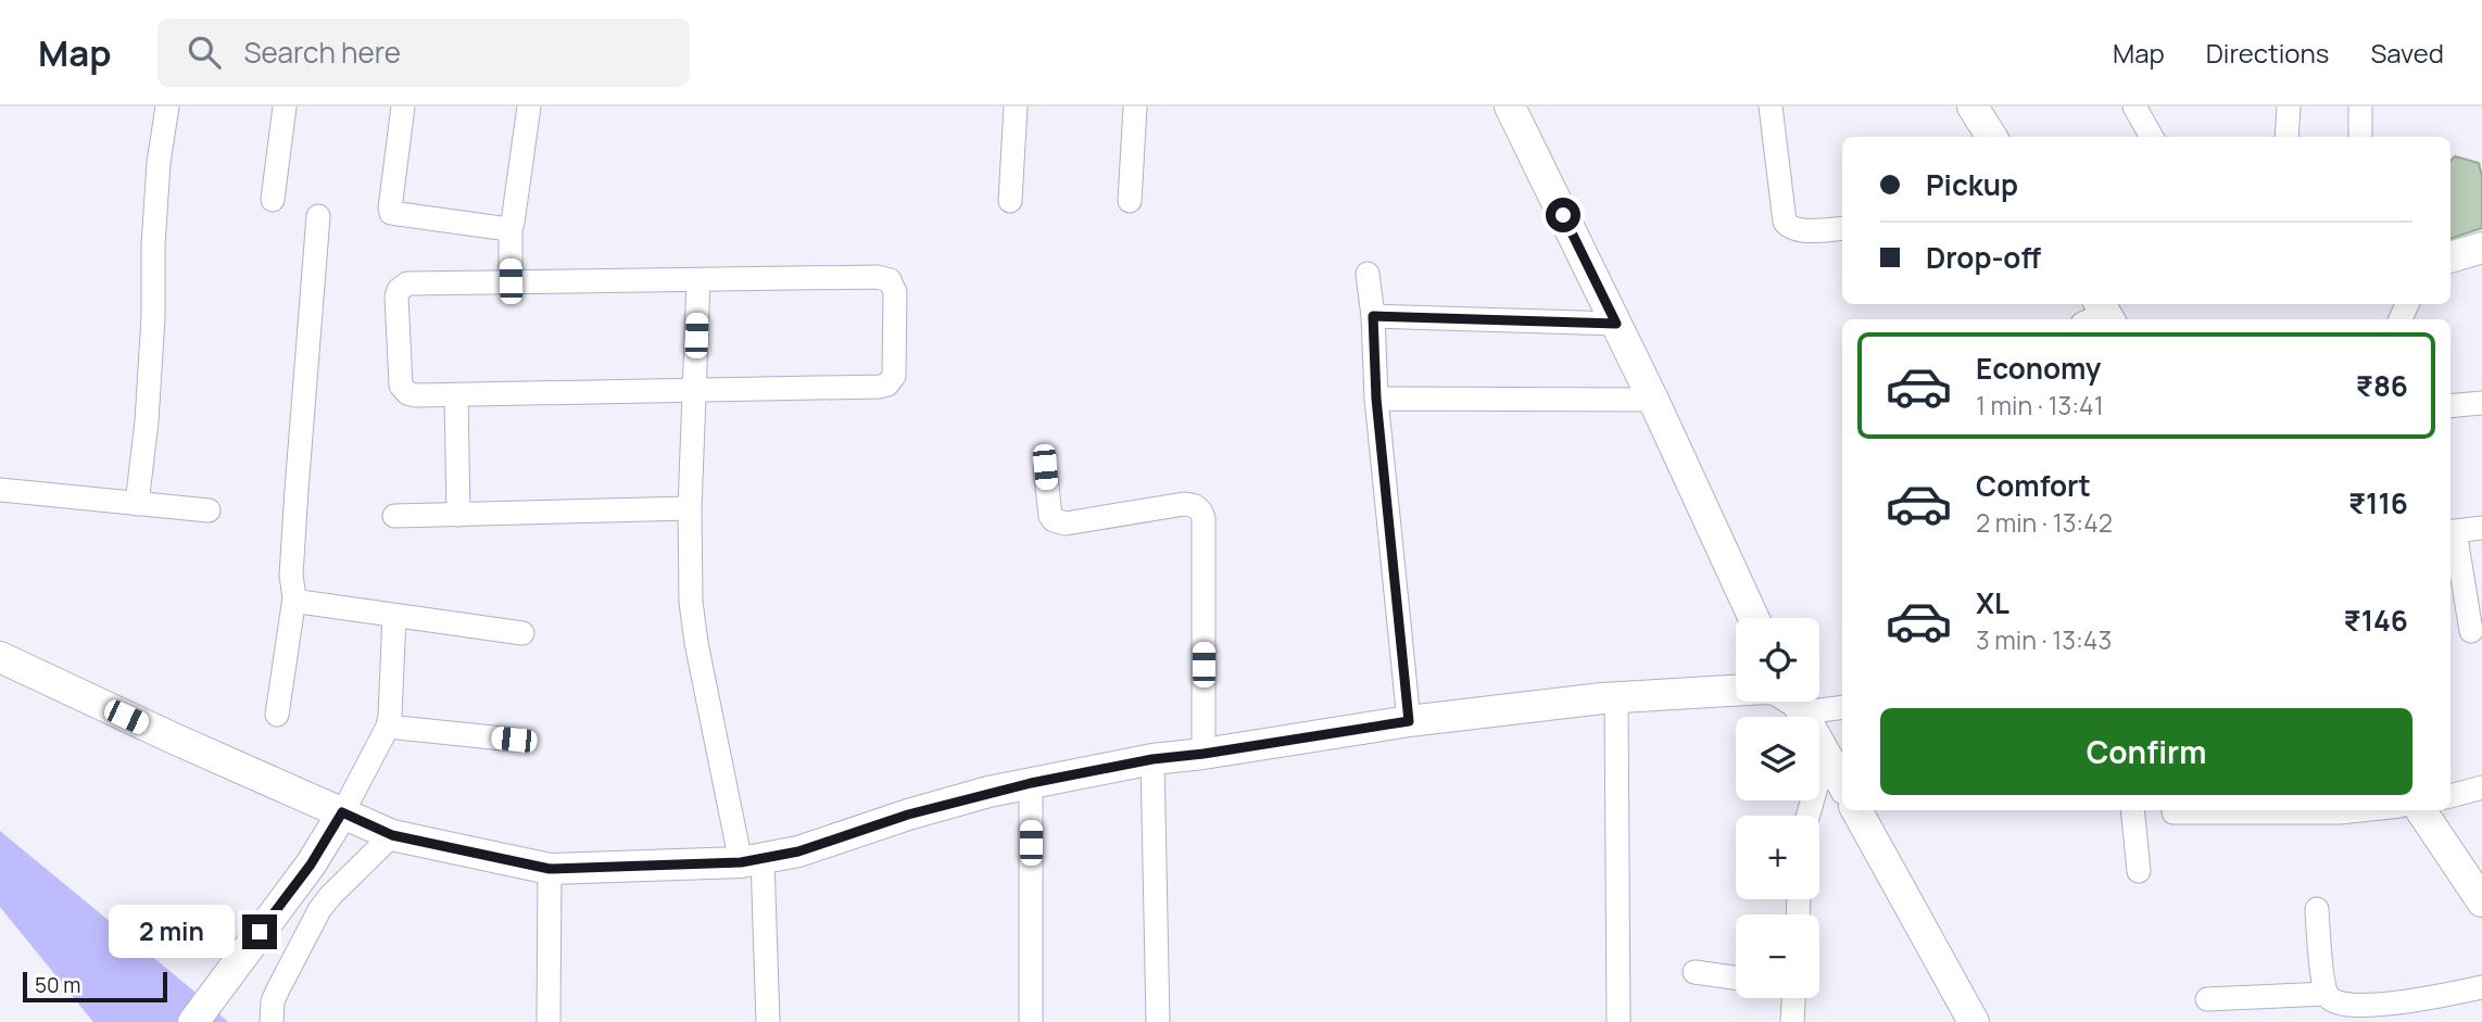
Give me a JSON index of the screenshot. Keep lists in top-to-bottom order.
{
  "scale_bar": "50 m",
  "page": {
    "header": "Map",
    "search": "Search here",
    "nav": ["Map", "Directions", "Saved"],
    "banner": ["Pickup", "Drop-off"],
    "list": [
      {
        "name": "Economy",
        "note": "1 min · 13:41",
        "value": "₹86"
      },
      {
        "name": "Comfort",
        "note": "2 min · 13:42",
        "value": "₹116"
      },
      {
        "name": "XL",
        "note": "3 min · 13:43",
        "value": "₹146"
      }
    ],
    "map_buttons": ["+", "−"],
    "buttons": "Confirm",
    "bubble": "2 min",
    "scale": "50 m"
  }
}
